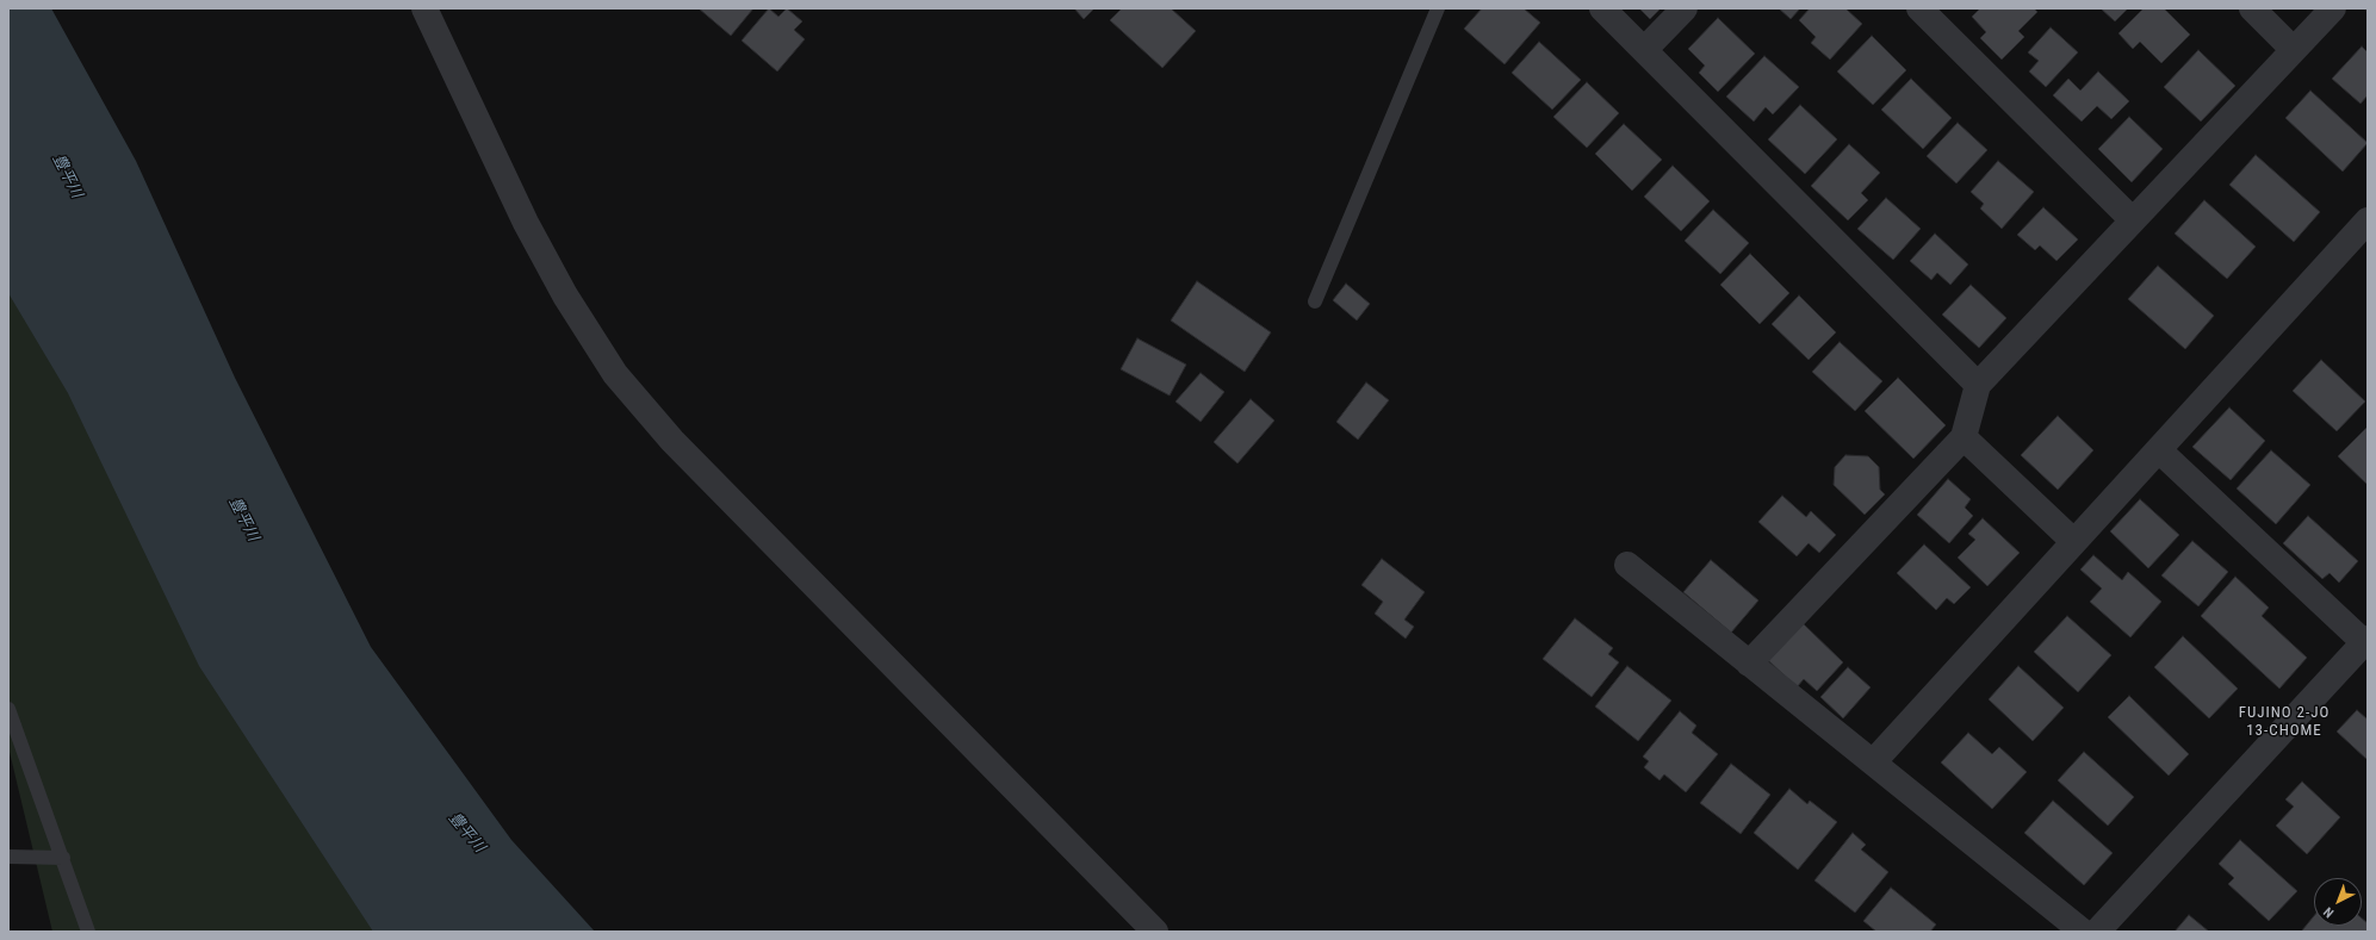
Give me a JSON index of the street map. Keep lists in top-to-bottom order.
{
  "districts": ["FUJINO 2-JO 13-CHOME"],
  "water": ["豊平川"],
  "north": "bottom left"
}
